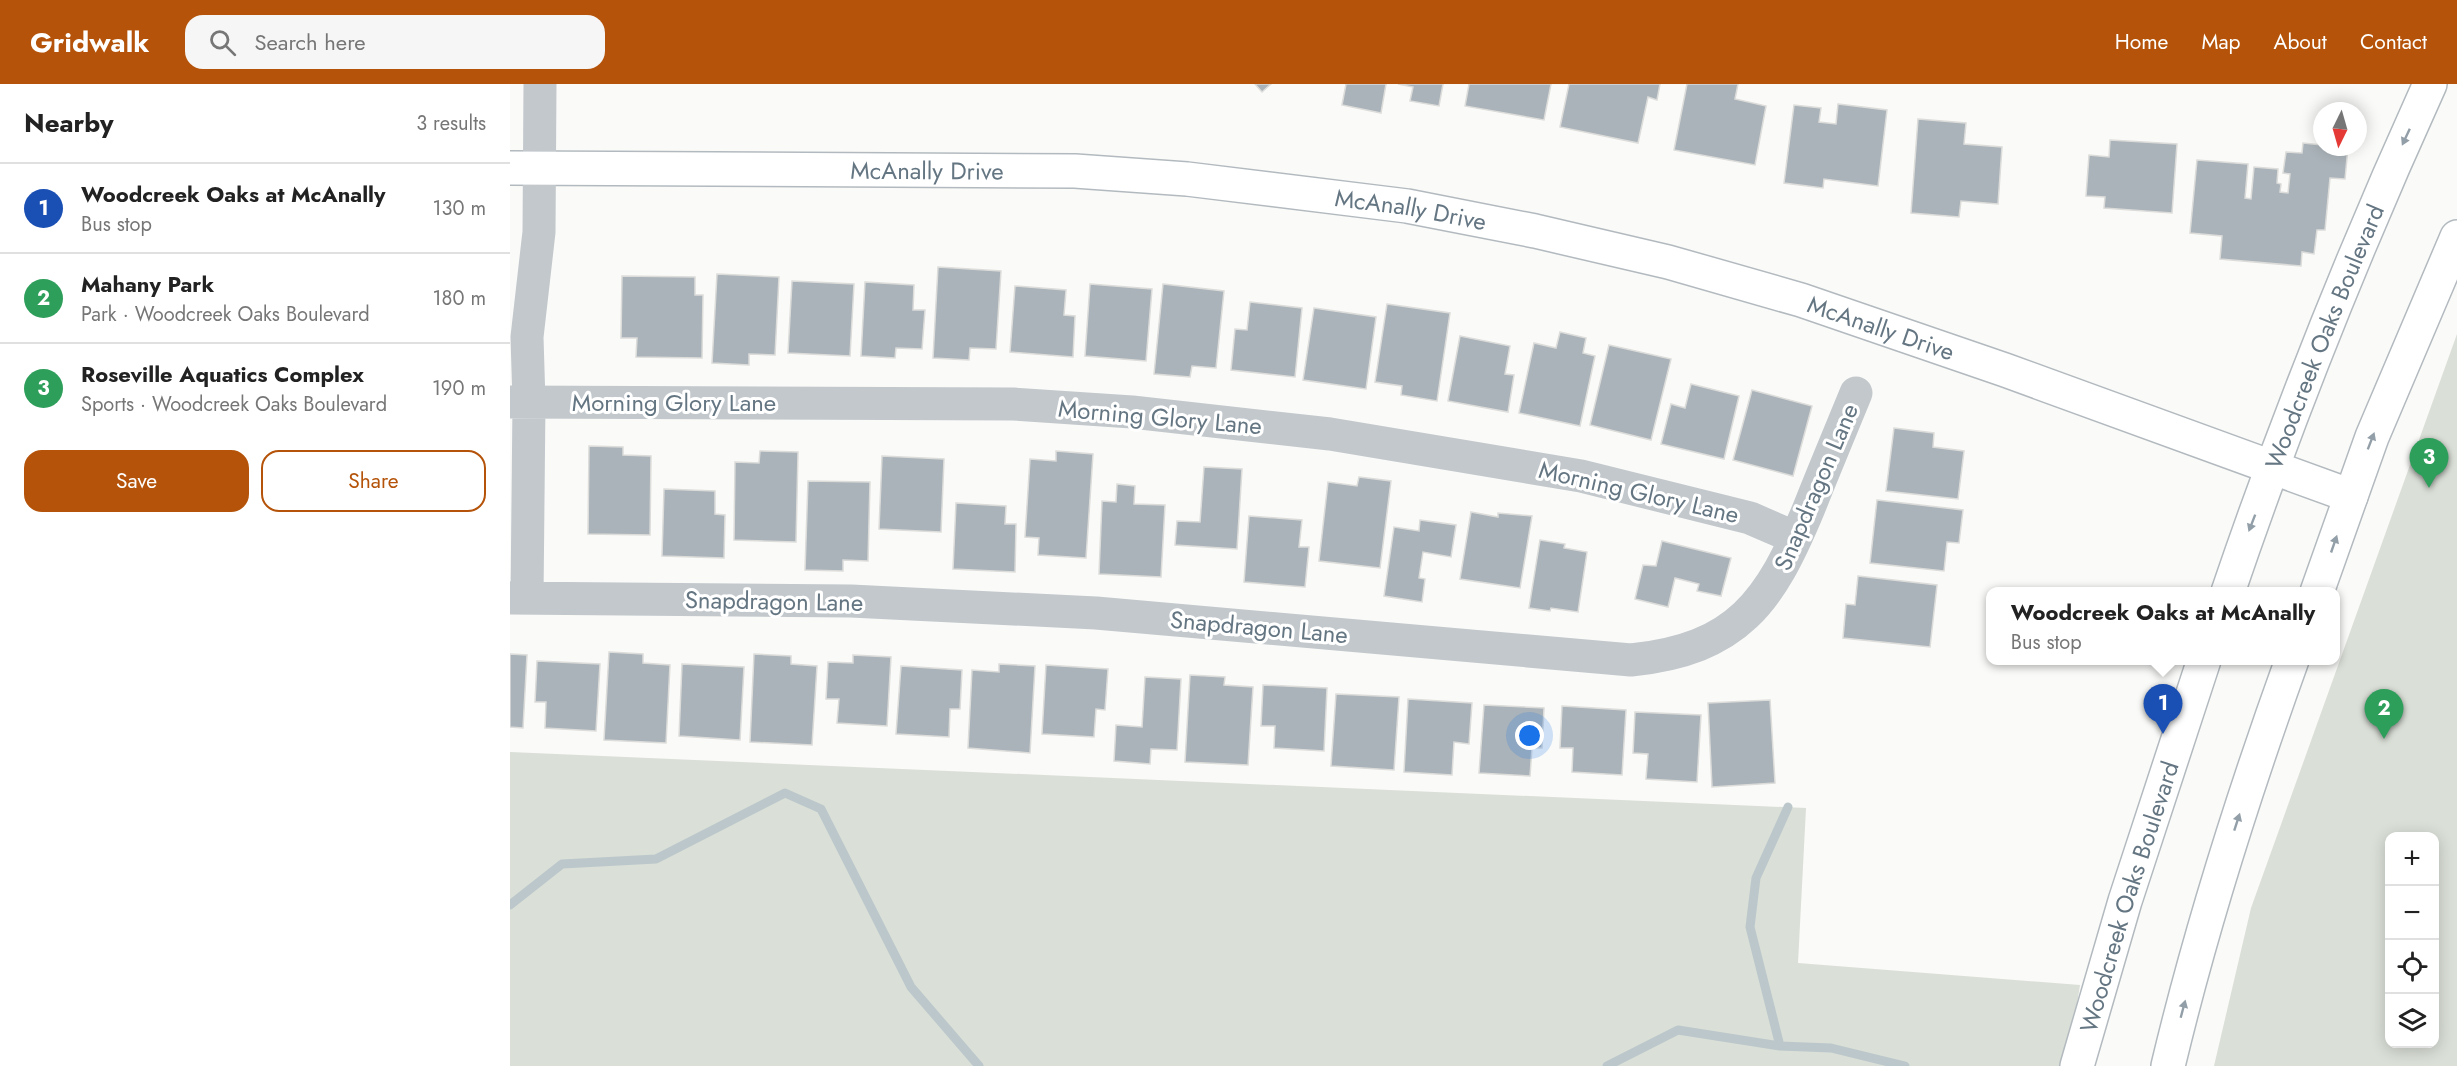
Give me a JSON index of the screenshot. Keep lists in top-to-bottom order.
{
  "streets": {
    "main road": ["McAnally Drive", "Woodcreek Oaks Boulevard"],
    "street": ["Morning Glory Lane", "Snapdragon Lane"]
  },
  "crossings": [
    ["McAnally Drive", "Woodcreek Oaks Boulevard"],
    ["Morning Glory Lane", "Snapdragon Lane"]
  ],
  "north": "bottom",
  "page": {
    "header": "Gridwalk",
    "search": "Search here",
    "nav": [
      "Home",
      "Map",
      "About",
      "Contact"
    ],
    "heading": ["Nearby", "3 results"],
    "list": [
      {
        "mark": "1",
        "name": "Woodcreek Oaks at McAnally",
        "note": "Bus stop",
        "value": "130 m"
      },
      {
        "mark": "2",
        "name": "Mahany Park",
        "note": "Park · Woodcreek Oaks Boulevard",
        "value": "180 m"
      },
      {
        "mark": "3",
        "name": "Roseville Aquatics Complex",
        "note": "Sports · Woodcreek Oaks Boulevard",
        "value": "190 m"
      }
    ],
    "buttons": ["Save", "Share"],
    "pins": ["3", "1", "2"],
    "popup": ["Woodcreek Oaks at McAnally", "Bus stop"],
    "map_buttons": ["+", "−"]
  }
}
